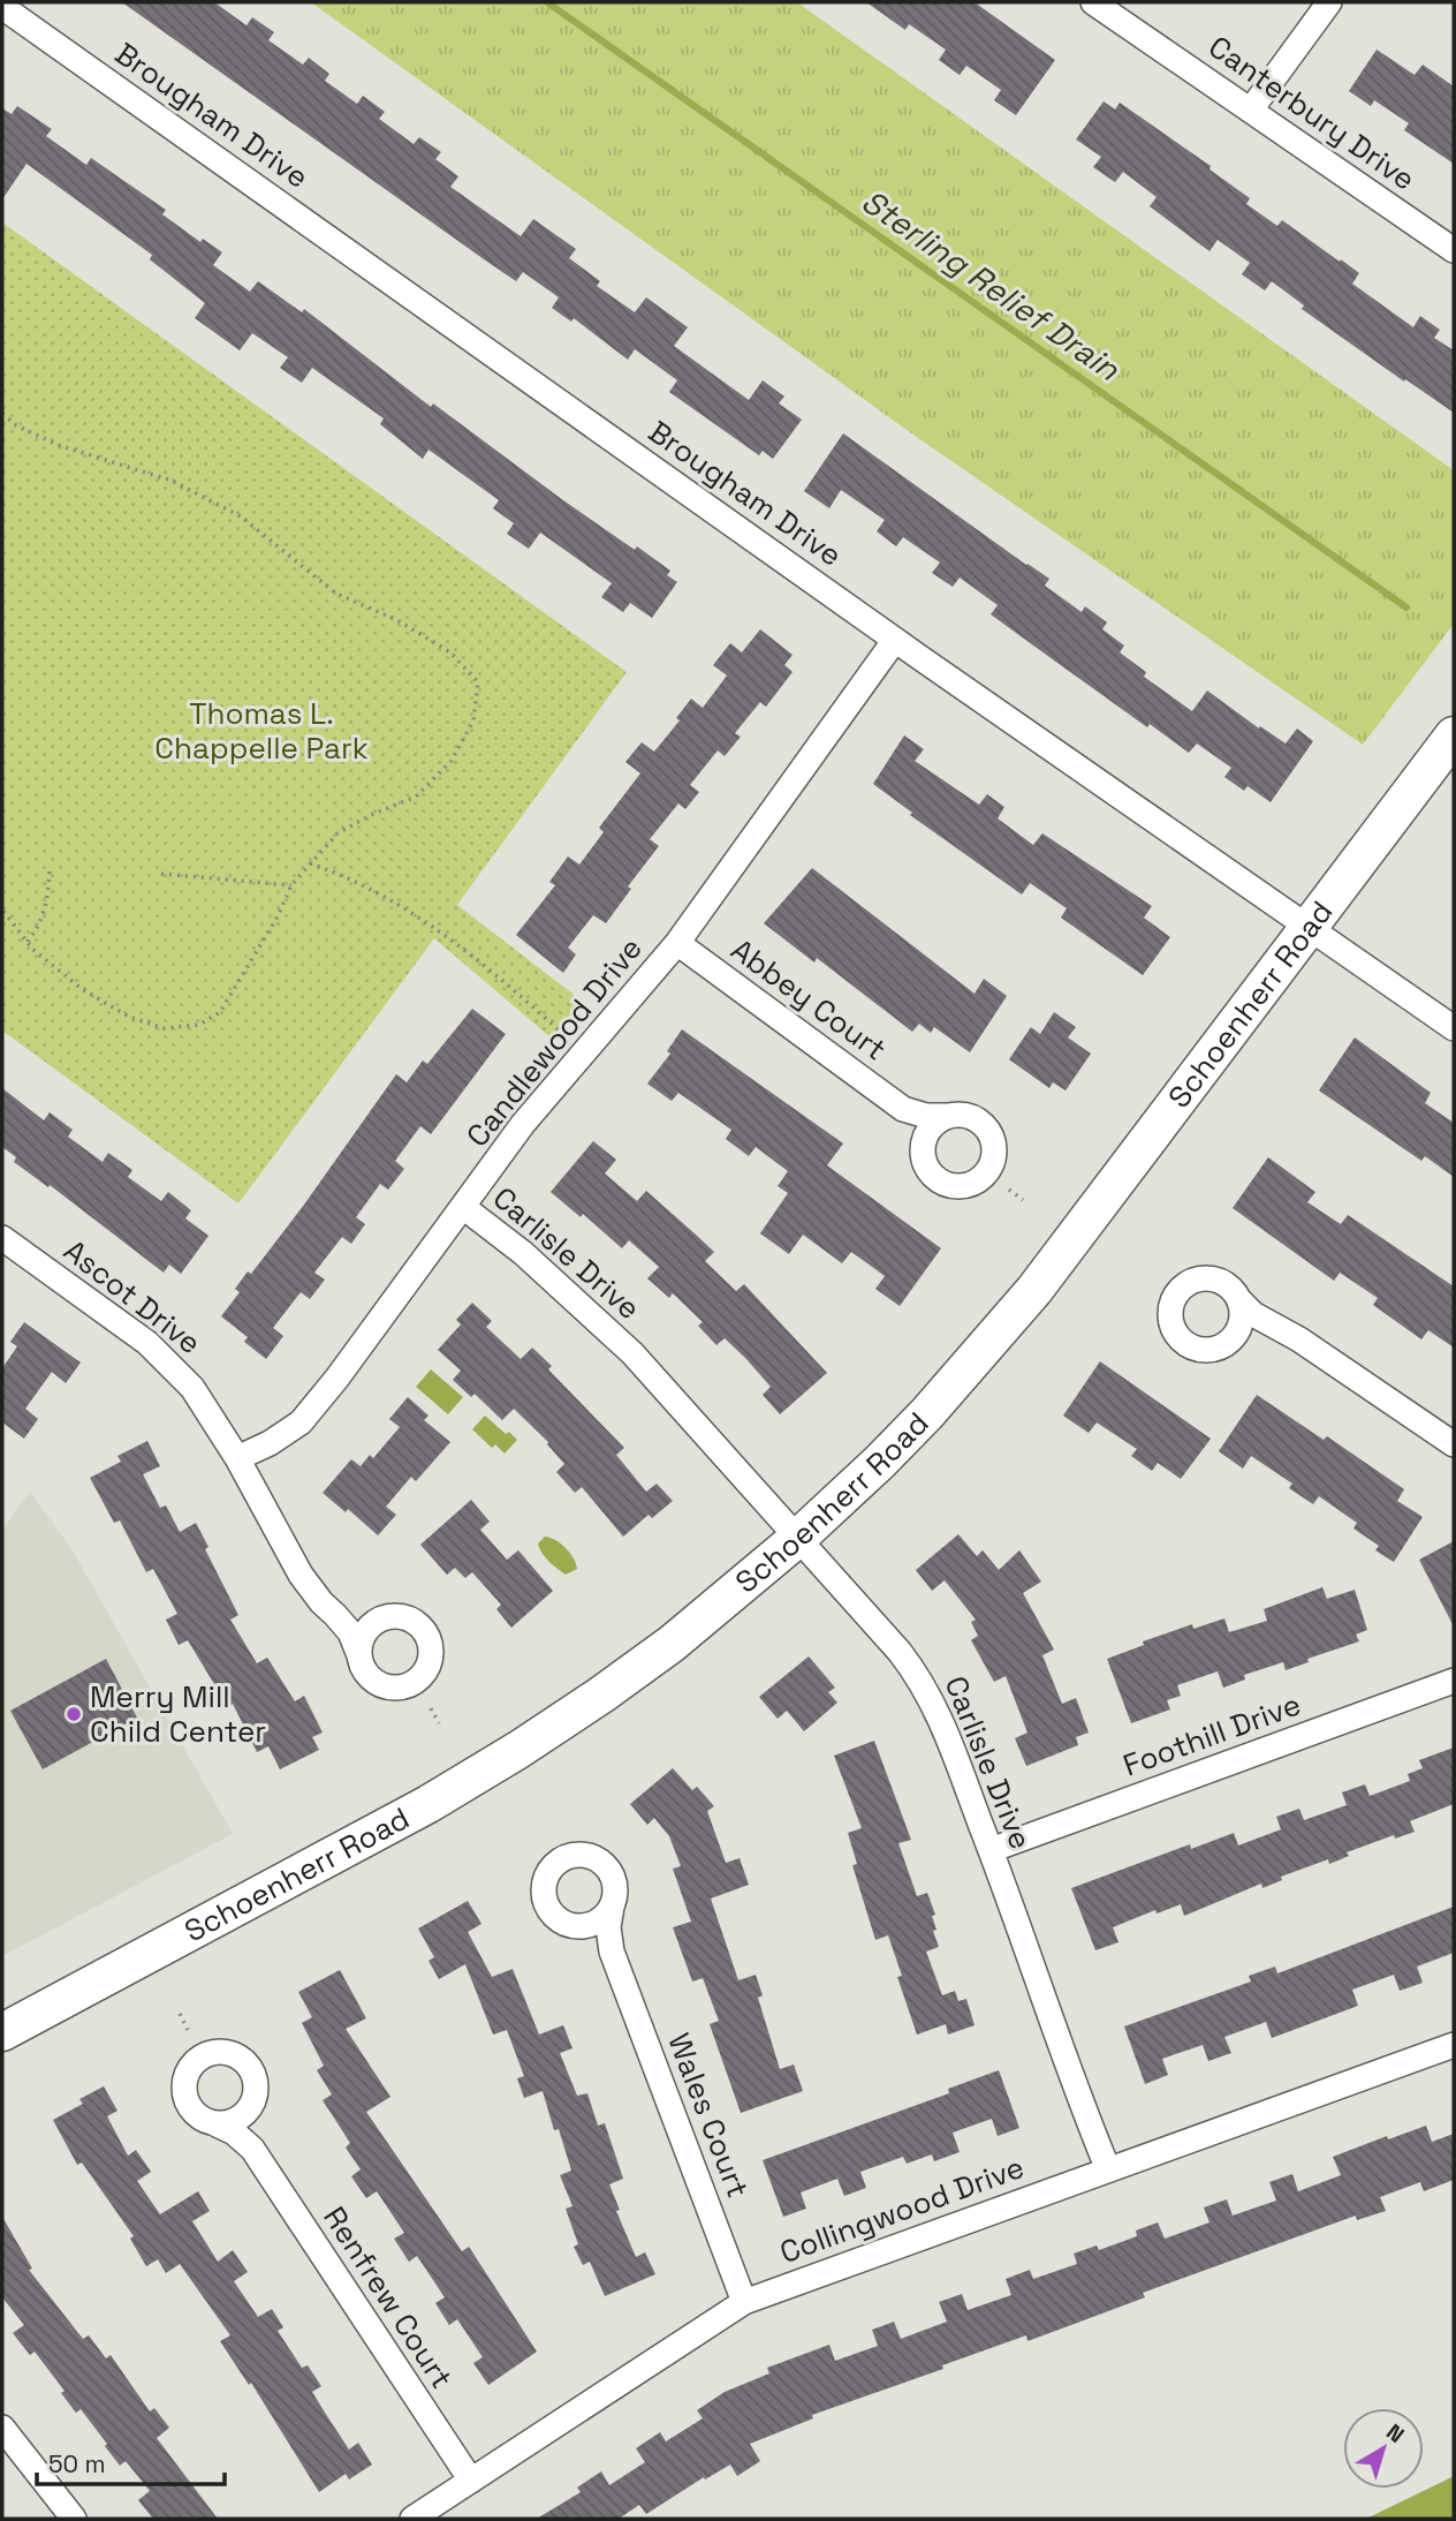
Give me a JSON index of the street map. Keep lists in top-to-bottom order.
{
  "streets": {
    "main road": ["Schoenherr Road"],
    "street": [
      "Canterbury Drive",
      "Brougham Drive",
      "Abbey Court",
      "Candlewood Drive",
      "Carlisle Drive",
      "Ascot Drive",
      "Foothill Drive",
      "Wales Court",
      "Collingwood Drive",
      "Renfrew Court"
    ]
  },
  "crossings": [
    ["Brougham Drive", "Schoenherr Road"],
    ["Brougham Drive", "Candlewood Drive"],
    ["Abbey Court", "Candlewood Drive"],
    ["Schoenherr Road", "Carlisle Drive"],
    ["Candlewood Drive", "Carlisle Drive"],
    ["Candlewood Drive", "Ascot Drive"],
    ["Carlisle Drive", "Foothill Drive"],
    ["Carlisle Drive", "Collingwood Drive"],
    ["Wales Court", "Collingwood Drive"],
    ["Collingwood Drive", "Renfrew Court"]
  ],
  "water": ["Sterling Relief Drain"],
  "parks": ["Thomas L. Chappelle Park"],
  "places": ["Merry Mill Child Center"],
  "scale_bar": "50 m",
  "north": "top right"
}
